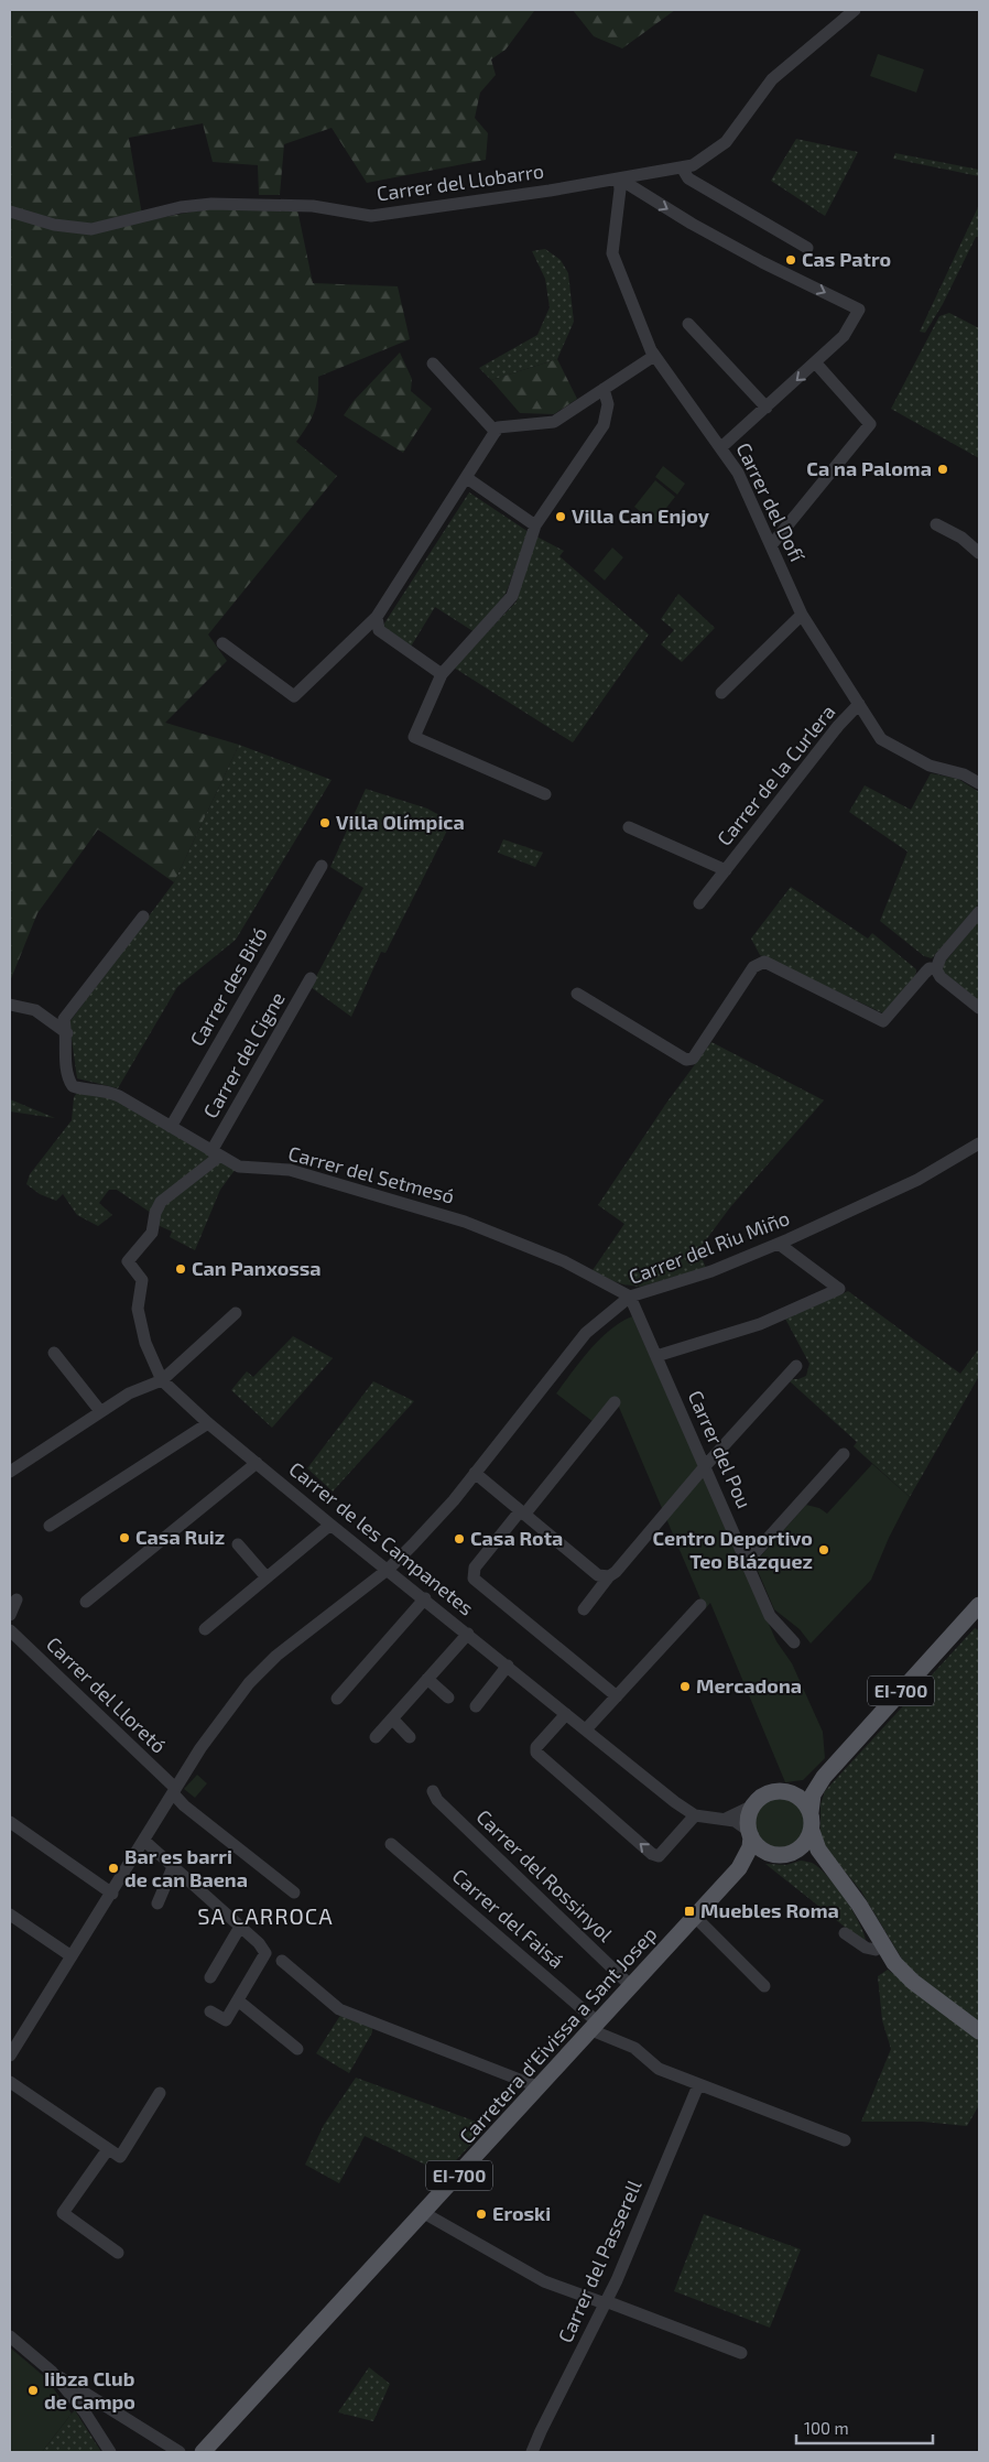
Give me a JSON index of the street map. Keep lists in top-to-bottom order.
{
  "streets": {
    "main road": ["EI-700", "Carretera d'Eivissa a Sant Josep"],
    "street": [
      "Carrer del Llobarro",
      "Carrer del Dofí",
      "Carrer de la Curlera",
      "Carrer des Bitó",
      "Carrer del Cigne",
      "Carrer del Setmesó",
      "Carrer del Riu Miño",
      "Carrer del Pou",
      "Carrer de les Campanetes",
      "Carrer del Lloretó",
      "Carrer del Rossinyol",
      "Carrer del Faisá",
      "Carrer del Passerell"
    ]
  },
  "crossings": [
    ["Carrer del Llobarro", "Carrer del Dofí"],
    ["Carrer del Dofí", "Carrer de la Curlera"],
    ["Carrer des Bitó", "Carrer del Setmesó"],
    ["Carrer del Cigne", "Carrer del Setmesó"],
    ["Carrer del Setmesó", "Carrer del Riu Miño"],
    ["Carrer del Setmesó", "Carrer del Pou"],
    ["Carrer del Riu Miño", "Carrer del Pou"],
    ["Carrer del Riu Miño", "Carrer de les Campanetes"],
    ["Carrer del Riu Miño", "Carrer del Lloretó"],
    ["EI-700", "Carretera d'Eivissa a Sant Josep"],
    ["Carrer del Rossinyol", "Carretera d'Eivissa a Sant Josep"],
    ["Carrer del Faisá", "Carretera d'Eivissa a Sant Josep"],
    ["Carrer del Faisá", "Carrer del Passerell"]
  ],
  "districts": ["SA CARROCA"],
  "places": {
    "other": [
      "Cas Patro",
      "Ca na Paloma",
      "Villa Can Enjoy",
      "Villa Olímpica",
      "Can Panxossa",
      "Casa Ruiz",
      "Casa Rota",
      "Centro Deportivo Teo Blázquez",
      "Mercadona",
      "Bar es barri de can Baena",
      "Eroski",
      "Iibza Club de Campo"
    ],
    "transit": ["Muebles Roma"]
  },
  "scale_bar": "100 m"
}
